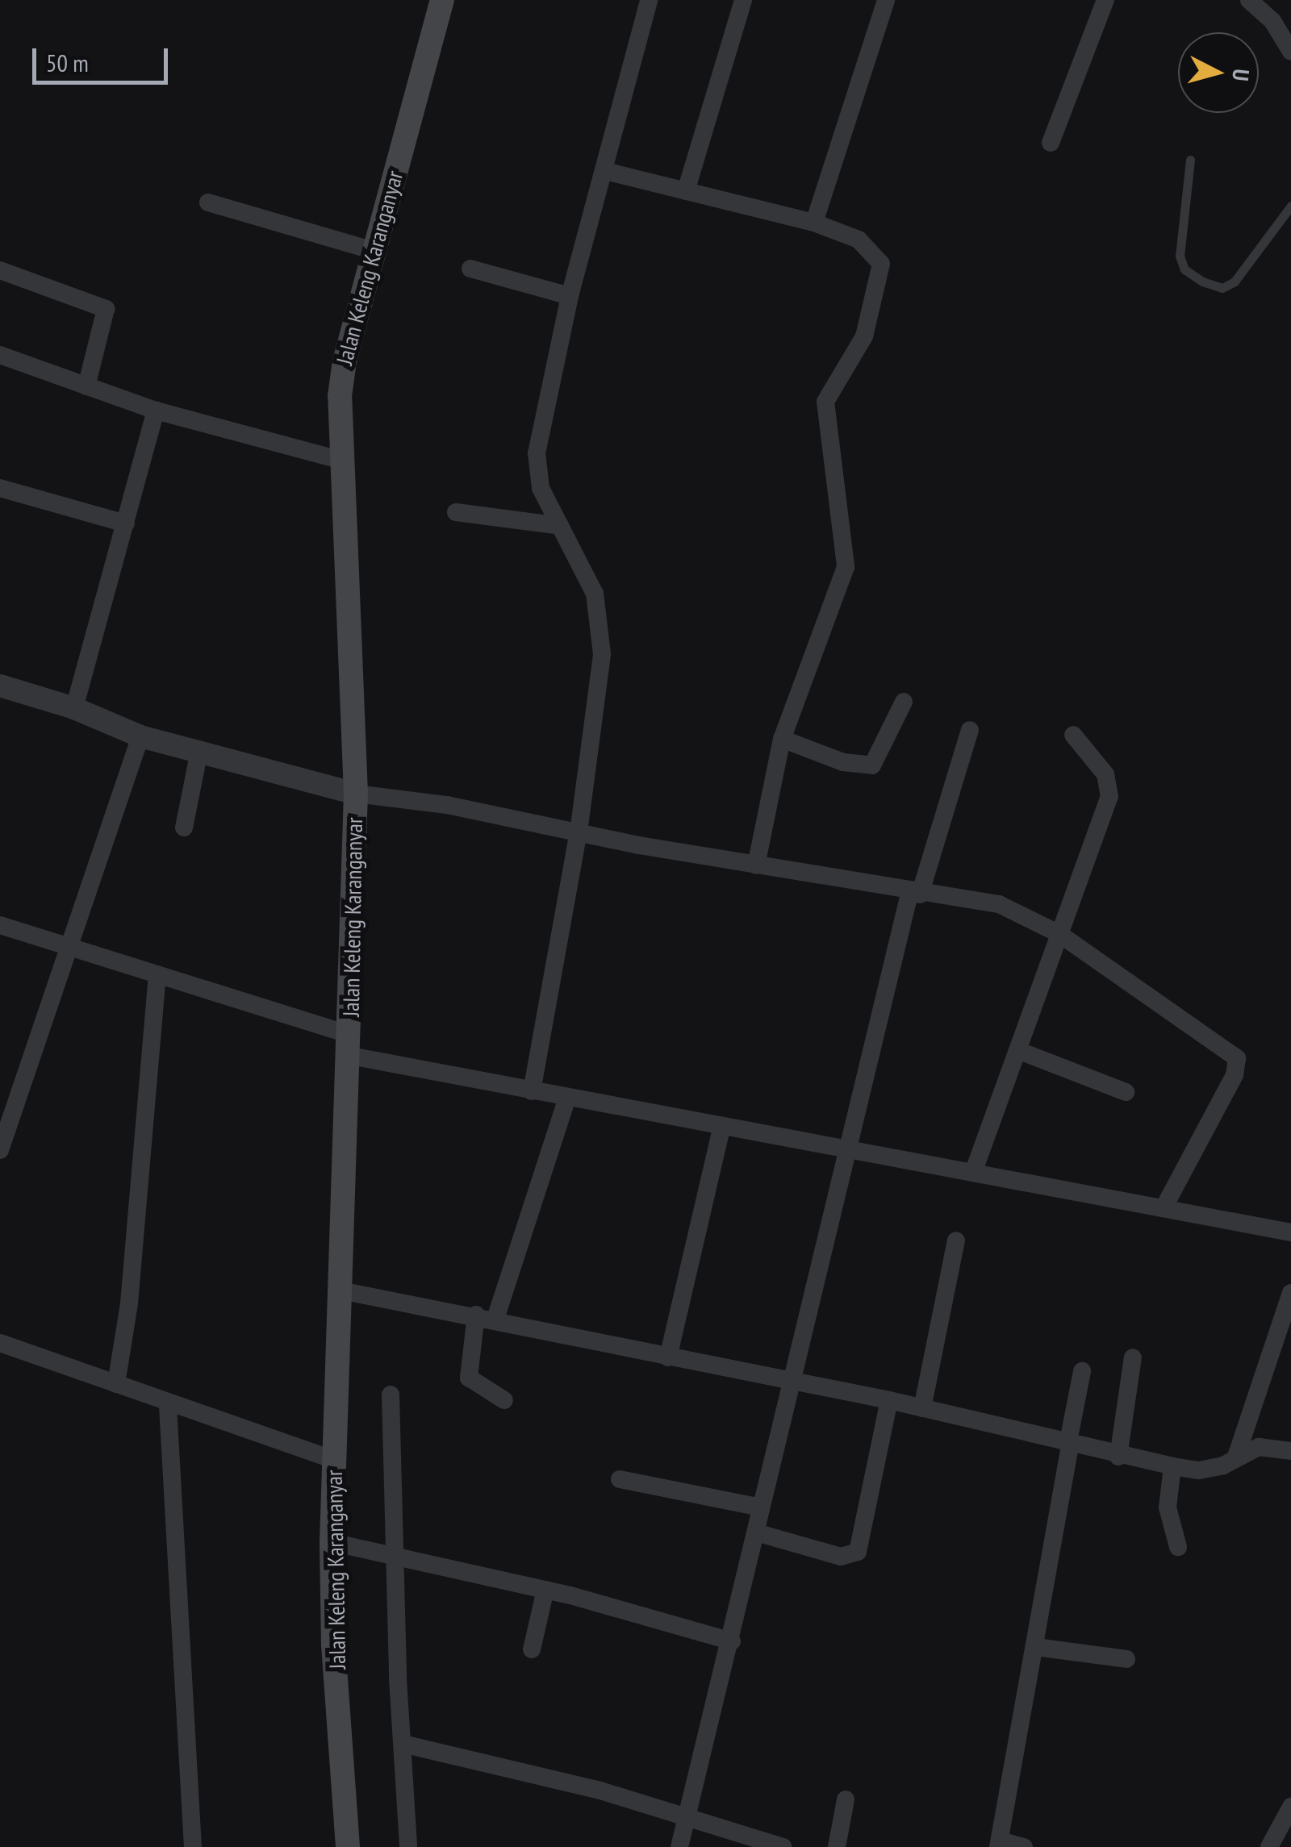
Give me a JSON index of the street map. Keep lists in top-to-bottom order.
{
  "streets": {
    "main road": ["Jalan Keleng Karanganyar"]
  },
  "scale_bar": "50 m",
  "north": "right"
}
